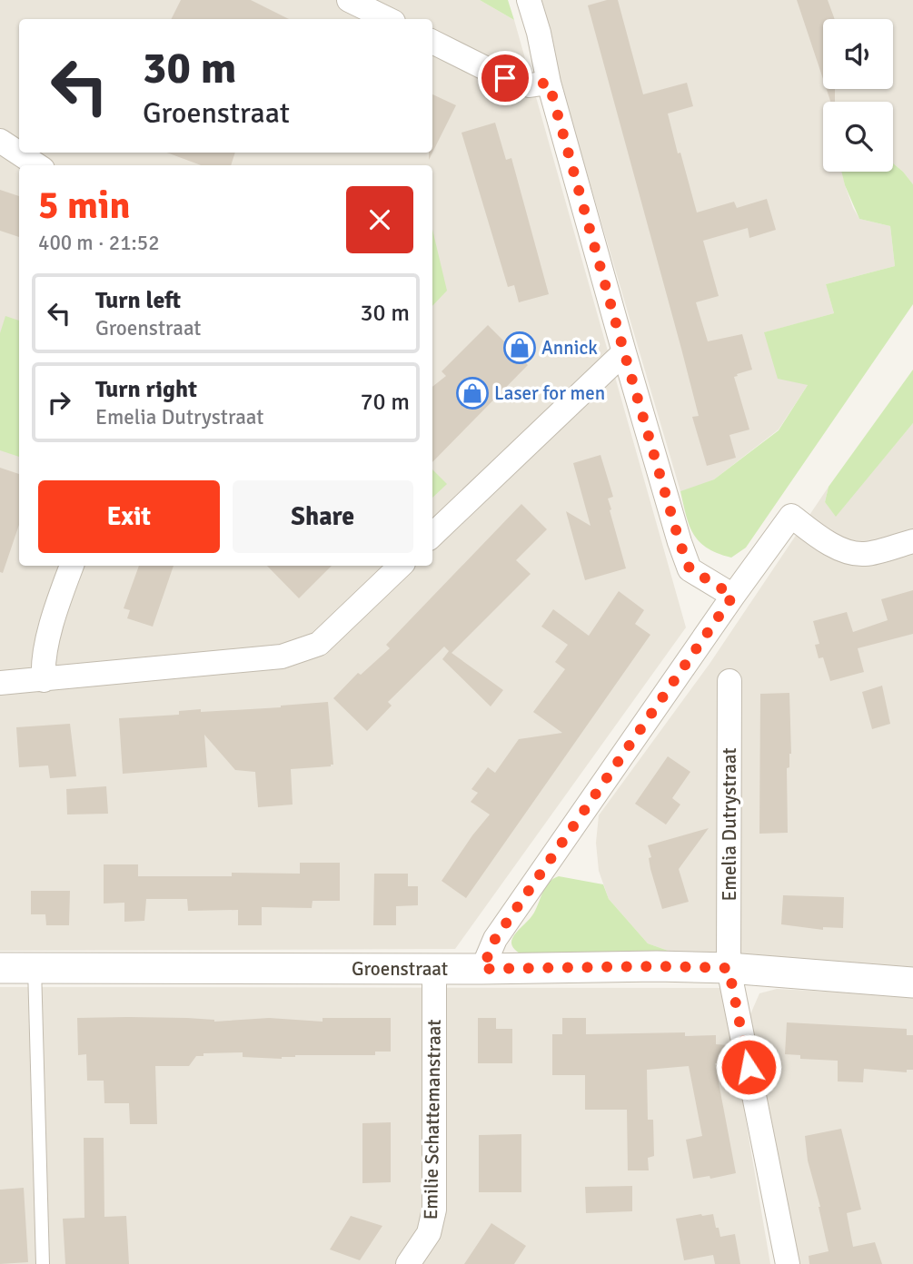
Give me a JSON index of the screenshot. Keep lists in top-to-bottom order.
{
  "streets": {
    "street": ["Emelia Dutrystraat", "Groenstraat", "Emilie Schattemanstraat"]
  },
  "crossings": [
    ["Emelia Dutrystraat", "Groenstraat"],
    ["Groenstraat", "Emilie Schattemanstraat"]
  ],
  "places": {
    "shop": ["Annick", "Laser for men"]
  },
  "page": {
    "turn": ["30 m", "Groenstraat"],
    "heading": ["5 min", "400 m · 21:52"],
    "list": [
      {
        "name": "Turn left",
        "note": "Groenstraat",
        "value": "30 m"
      },
      {
        "name": "Turn right",
        "note": "Emelia Dutrystraat",
        "value": "70 m"
      }
    ],
    "buttons": ["Exit", "Share"]
  }
}
